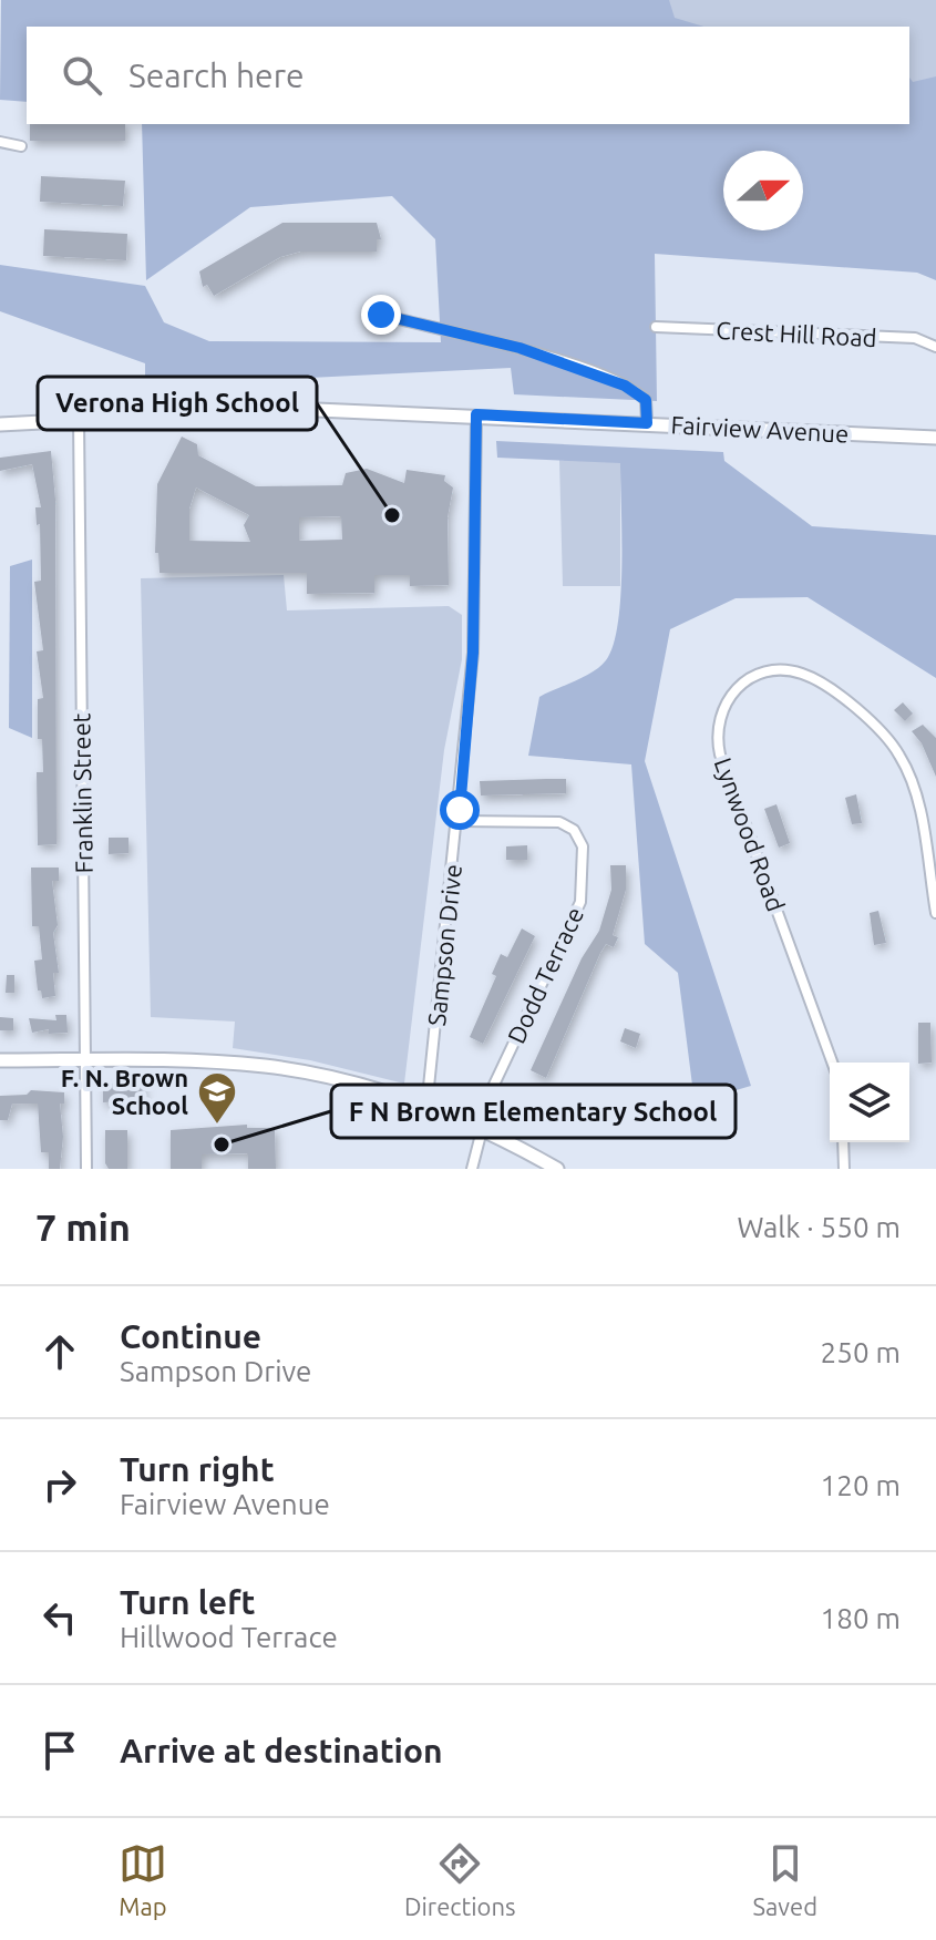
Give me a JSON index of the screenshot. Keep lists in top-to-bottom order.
{
  "streets": {
    "main road": ["Fairview Avenue"],
    "street": [
      "Crest Hill Road",
      "Franklin Street",
      "Lynwood Road",
      "Sampson Drive",
      "Dodd Terrace"
    ]
  },
  "crossings": [
    ["Fairview Avenue", "Franklin Street"],
    ["Fairview Avenue", "Sampson Drive"],
    ["Sampson Drive", "Dodd Terrace"]
  ],
  "places": {
    "other": ["Verona High School", "F N Brown Elementary School"],
    "school or university": ["F. N. Brown School"]
  },
  "north": "right",
  "page": {
    "search": "Search here",
    "heading": ["7 min", "Walk · 550 m"],
    "list": [
      ["Continue", "Sampson Drive", "250 m"],
      ["Turn right", "Fairview Avenue", "120 m"],
      ["Turn left", "Hillwood Terrace", "180 m"],
      "Arrive at destination"
    ],
    "nav": ["Map", "Directions", "Saved"]
  }
}
